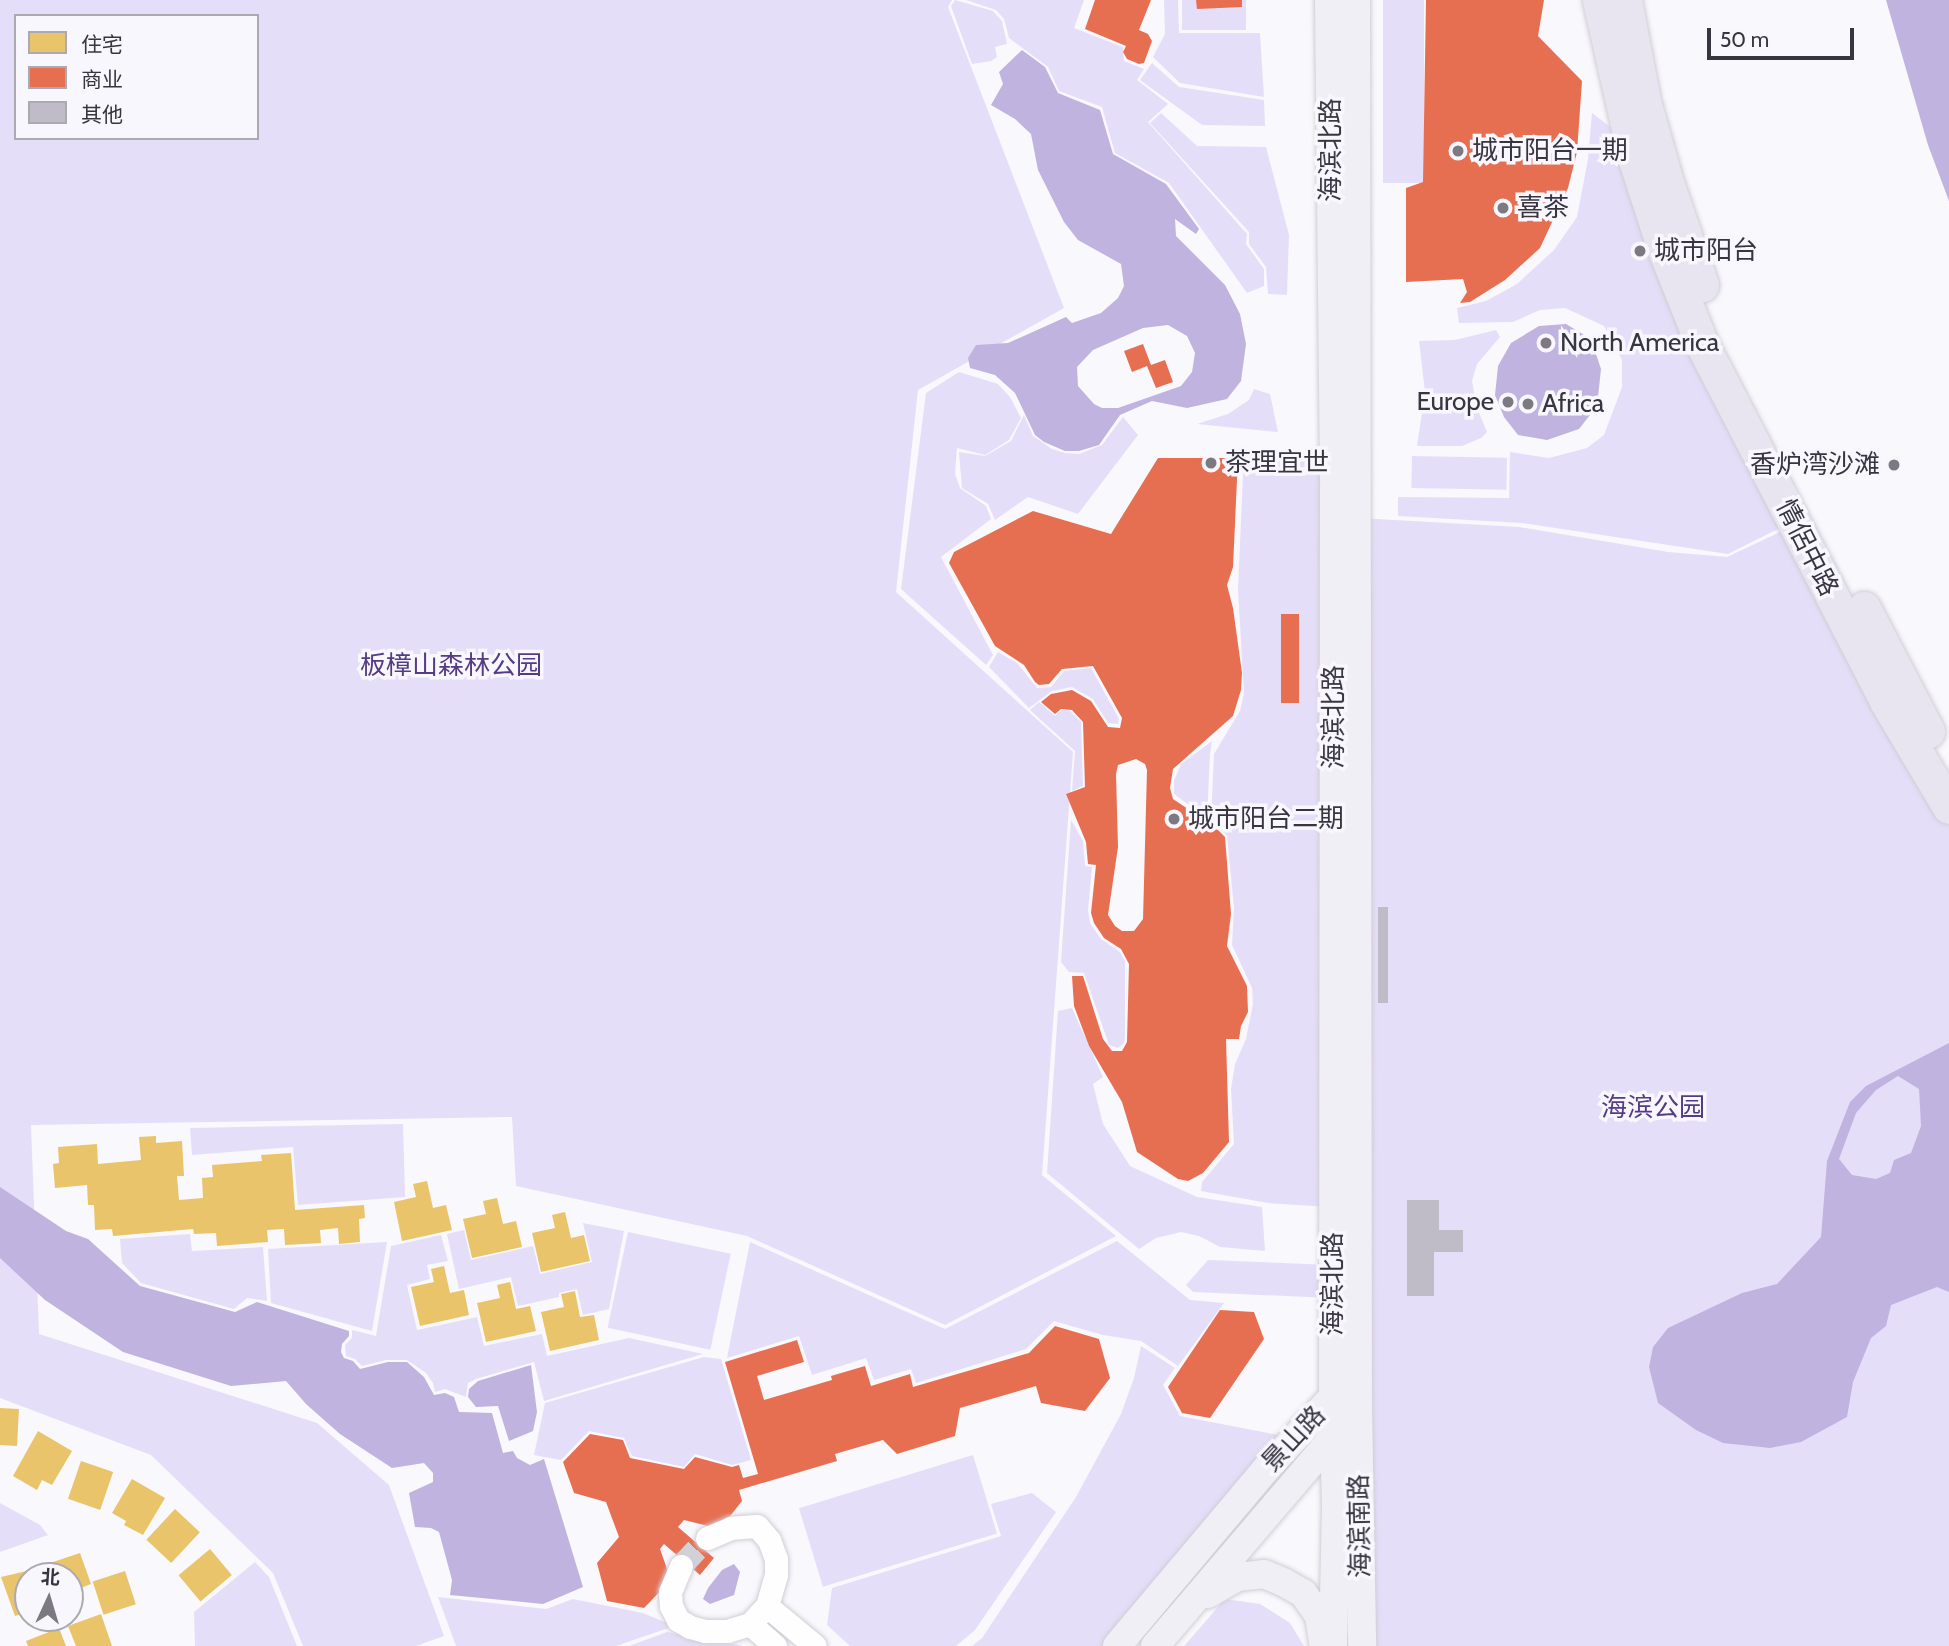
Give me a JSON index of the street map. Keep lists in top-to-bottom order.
{
  "streets": {
    "highway": ["情侶中路"],
    "main road": ["海滨北路", "景山路", "海滨南路"]
  },
  "crossings": [
    ["海滨北路", "景山路"],
    ["海滨北路", "海滨南路"],
    ["景山路", "海滨南路"]
  ],
  "parks": ["板樟山森林公园", "海滨公园"],
  "places": [
    "城市阳台一期",
    "喜茶",
    "城市阳台",
    "North America",
    "Europe",
    "Africa",
    "茶理宜世",
    "香炉湾沙滩",
    "城市阳台二期"
  ],
  "legend": ["住宅", "商业", "其他"],
  "scale_bar": "50 m",
  "north": "top"
}
